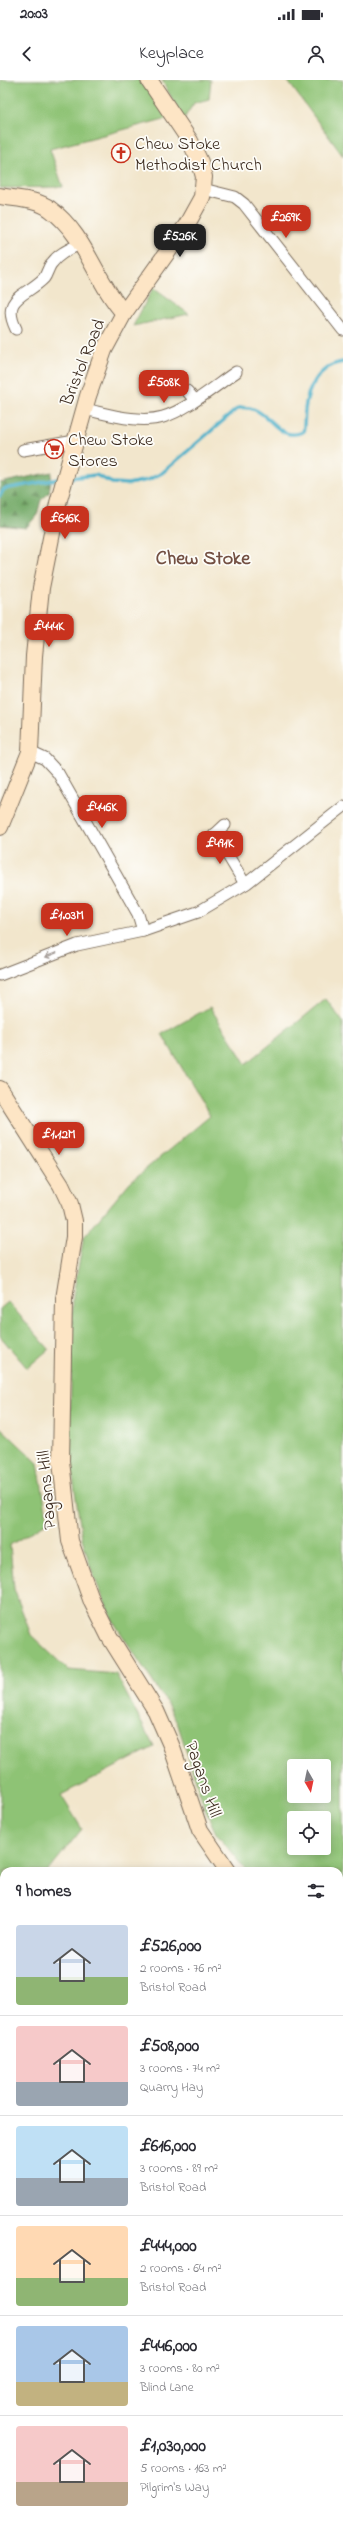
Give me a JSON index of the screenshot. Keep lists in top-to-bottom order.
{
  "streets": {
    "street": ["Bristol Road", "Pagans Hill"]
  },
  "districts": ["Chew Stoke"],
  "places": {
    "church": ["Chew Stoke Methodist Church"],
    "supermarket": ["Chew Stoke Stores"]
  },
  "north": "bottom",
  "page": {
    "status": "20:03",
    "header": "Keyplace",
    "price": [
      "£269K",
      "£526K",
      "£508K",
      "£616K",
      "£444K",
      "£446K",
      "£491K",
      "£1.03M",
      "£1.12M"
    ],
    "heading": "9 homes",
    "list": [
      {
        "name": "£526,000",
        "note": "2 rooms · 76 m² · Bristol Road"
      },
      {
        "name": "£508,000",
        "note": "3 rooms · 74 m² · Quarry Hay"
      },
      {
        "name": "£616,000",
        "note": "3 rooms · 89 m² · Bristol Road"
      },
      {
        "name": "£444,000",
        "note": "2 rooms · 64 m² · Bristol Road"
      },
      {
        "name": "£446,000",
        "note": "3 rooms · 80 m² · Blind Lane"
      },
      {
        "name": "£1,030,000",
        "note": "5 rooms · 163 m² · Pilgrim's Way"
      }
    ]
  }
}
